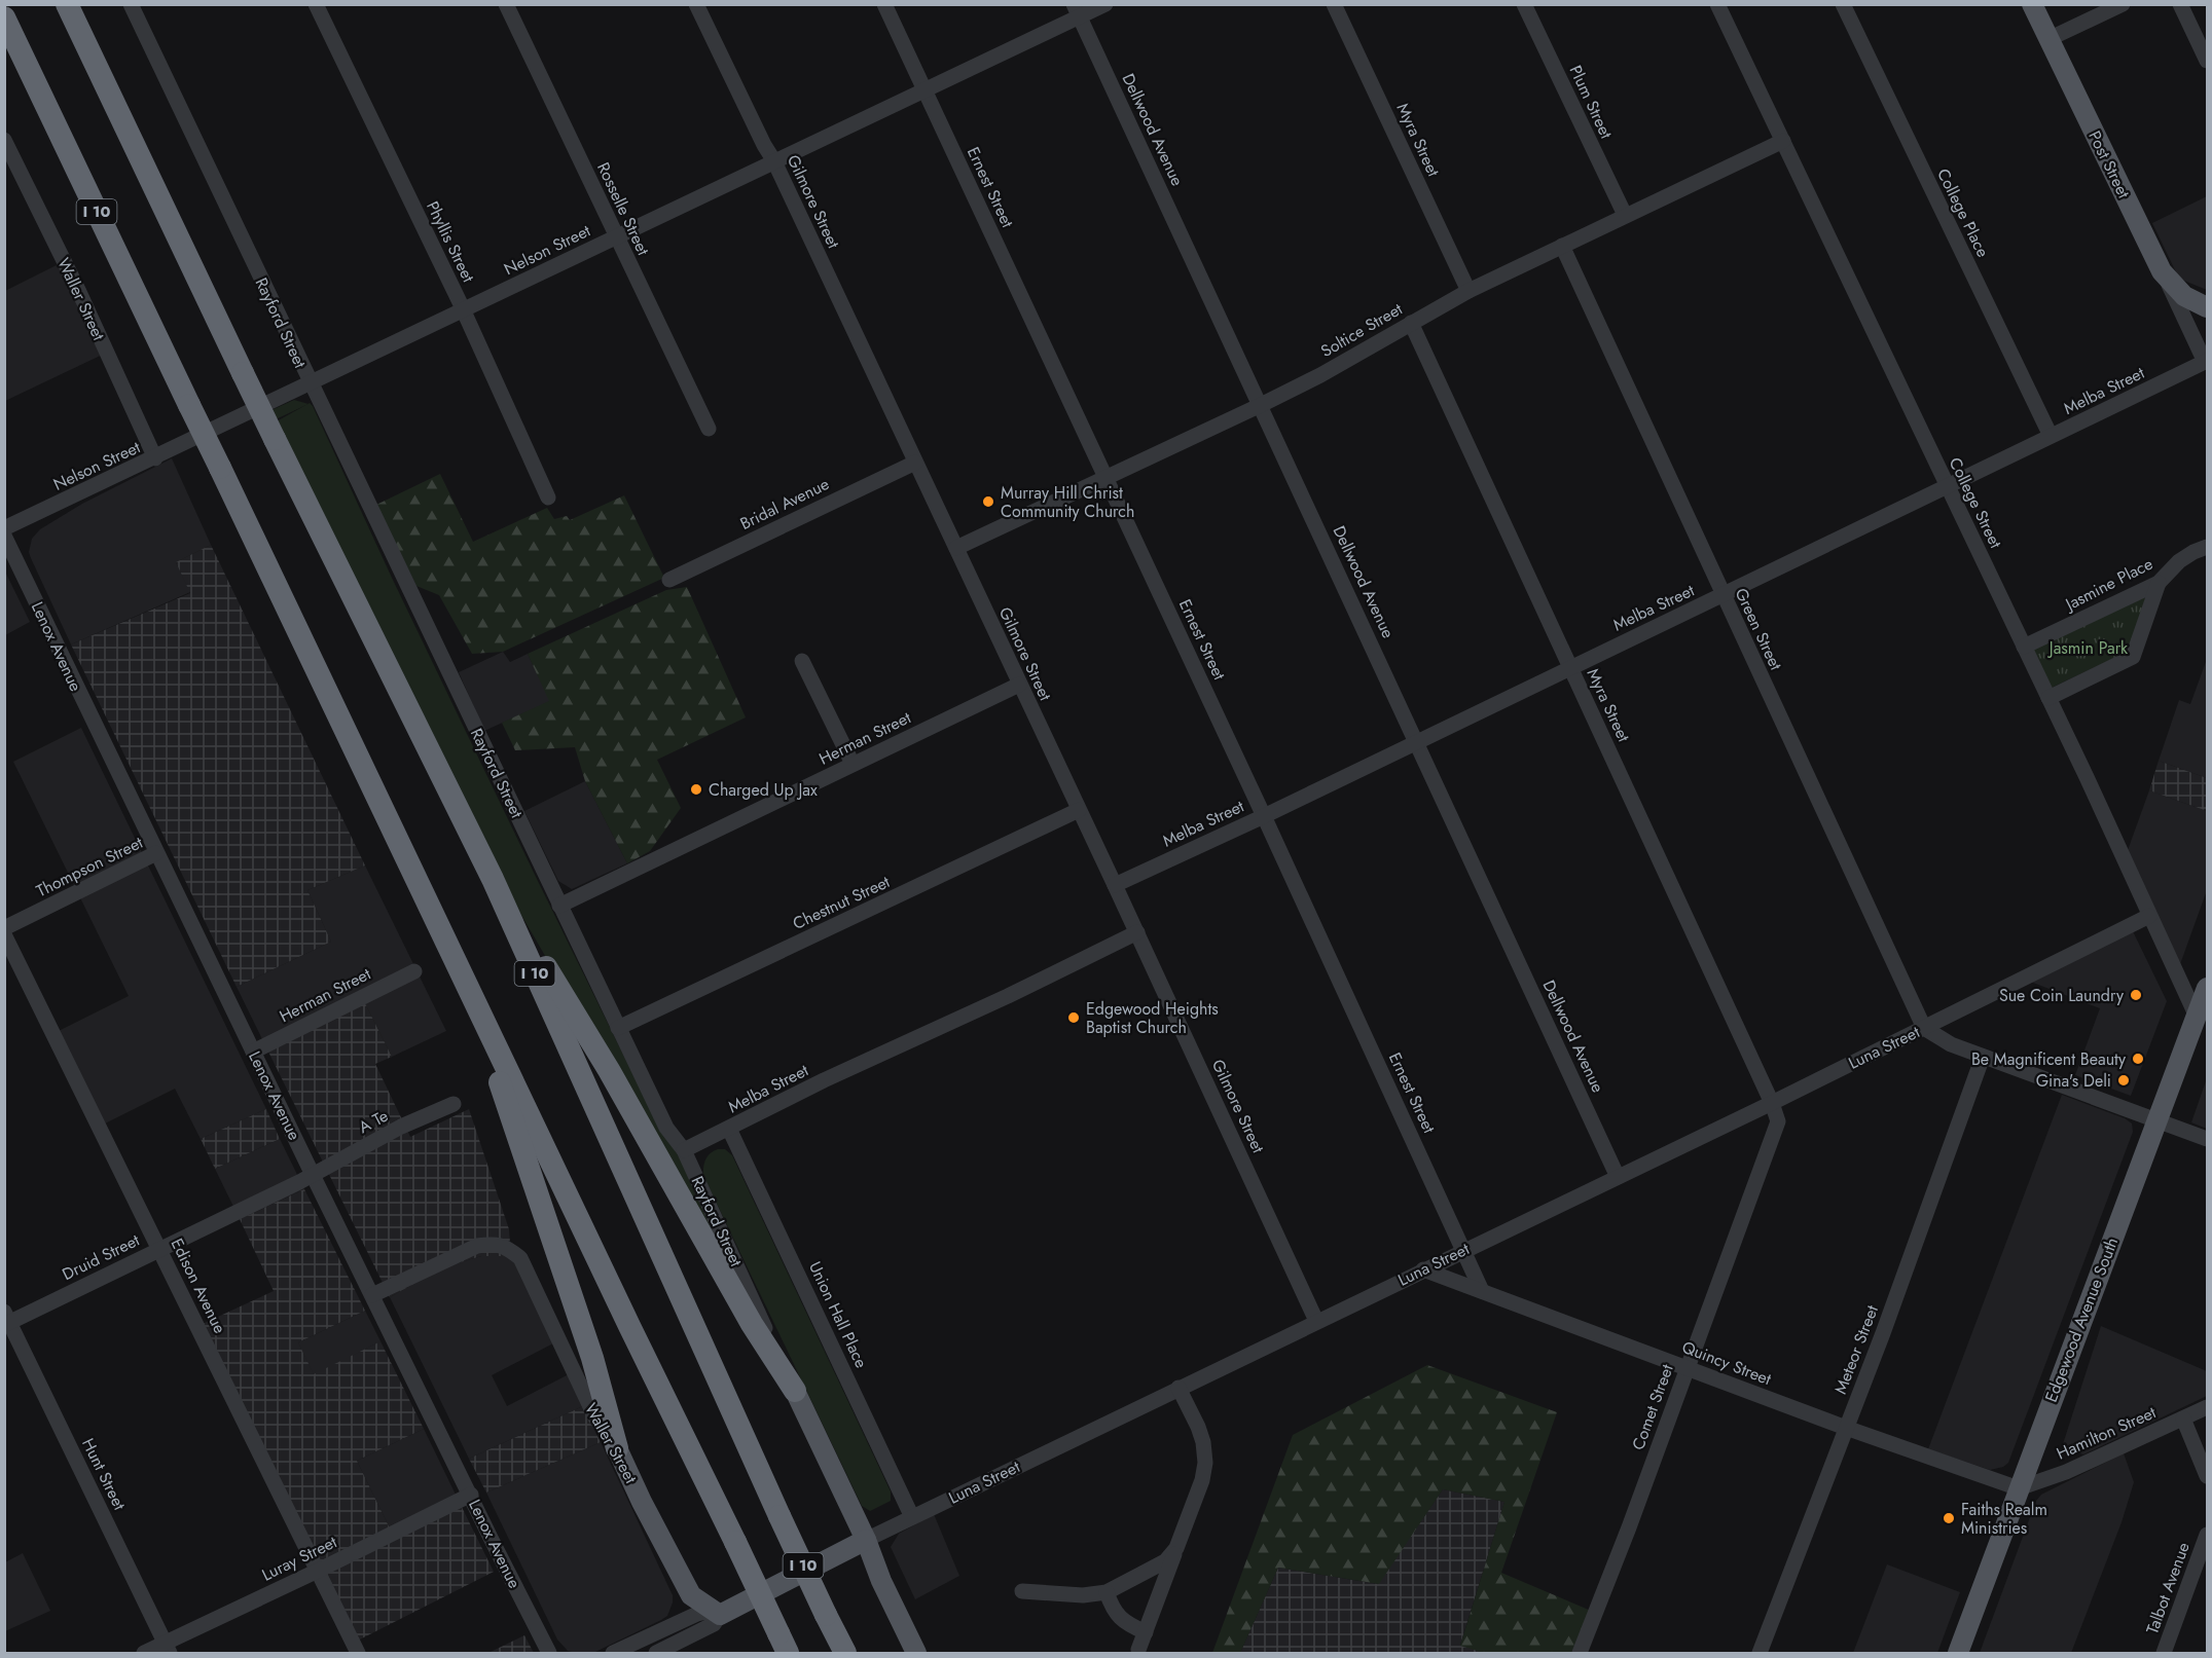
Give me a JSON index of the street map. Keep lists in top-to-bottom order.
{
  "streets": {
    "highway": ["I 10"],
    "main road": [
      "Post Street",
      "Waller Street",
      "Rayford Street",
      "Luna Street",
      "Edgewood Avenue South"
    ],
    "street": [
      "Plum Street",
      "Dellwood Avenue",
      "Myra Street",
      "Ernest Street",
      "Gilmore Street",
      "Rosselle Street",
      "College Place",
      "Phyllis Street",
      "Nelson Street",
      "Soltice Street",
      "Melba Street",
      "College Street",
      "Bridal Avenue",
      "Jasmine Place",
      "Green Street",
      "Lenox Avenue",
      "Herman Street",
      "Thompson Street",
      "Chestnut Street",
      "A Te",
      "Druid Street",
      "Edison Avenue",
      "Union Hall Place",
      "Meteor Street",
      "Quincy Street",
      "Comet Street",
      "Hamilton Street",
      "Hunt Street",
      "Luray Street",
      "Talbot Avenue"
    ]
  },
  "crossings": [
    ["Plum Street", "Soltice Street"],
    ["Dellwood Avenue", "Nelson Street"],
    ["Dellwood Avenue", "Soltice Street"],
    ["Dellwood Avenue", "Melba Street"],
    ["Dellwood Avenue", "Luna Street"],
    ["Myra Street", "Soltice Street"],
    ["Myra Street", "Melba Street"],
    ["Myra Street", "Luna Street"],
    ["Myra Street", "Comet Street"],
    ["Ernest Street", "Nelson Street"],
    ["Ernest Street", "Soltice Street"],
    ["Ernest Street", "Melba Street"],
    ["Ernest Street", "Luna Street"],
    ["Ernest Street", "Quincy Street"],
    ["Gilmore Street", "Nelson Street"],
    ["Gilmore Street", "Soltice Street"],
    ["Gilmore Street", "Melba Street"],
    ["Gilmore Street", "Bridal Avenue"],
    ["Gilmore Street", "Herman Street"],
    ["Gilmore Street", "Chestnut Street"],
    ["Gilmore Street", "Luna Street"],
    ["Rosselle Street", "Nelson Street"],
    ["College Place", "Melba Street"],
    ["Phyllis Street", "Nelson Street"],
    ["Nelson Street", "Waller Street"],
    ["Nelson Street", "Rayford Street"],
    ["Waller Street", "Lenox Avenue"],
    ["Waller Street", "Luna Street"],
    ["Rayford Street", "Melba Street"],
    ["Rayford Street", "Herman Street"],
    ["Rayford Street", "Chestnut Street"],
    ["Rayford Street", "Luna Street"],
    ["Soltice Street", "College Street"],
    ["Soltice Street", "Green Street"],
    ["Melba Street", "College Street"],
    ["Melba Street", "Green Street"],
    ["Melba Street", "Union Hall Place"],
    ["College Street", "Jasmine Place"],
    ["College Street", "Luna Street"],
    ["College Street", "Edgewood Avenue South"],
    ["Green Street", "Luna Street"],
    ["Lenox Avenue", "Herman Street"],
    ["Lenox Avenue", "Thompson Street"],
    ["Lenox Avenue", "A Te"],
    ["Lenox Avenue", "Druid Street"],
    ["Lenox Avenue", "Luray Street"],
    ["Luna Street", "Union Hall Place"],
    ["Luna Street", "Quincy Street"],
    ["Luna Street", "Comet Street"],
    ["A Te", "Druid Street"],
    ["Druid Street", "Edison Avenue"],
    ["Druid Street", "Hunt Street"],
    ["Edison Avenue", "Luray Street"],
    ["Edgewood Avenue South", "Quincy Street"],
    ["Edgewood Avenue South", "Hamilton Street"],
    ["Meteor Street", "Quincy Street"],
    ["Quincy Street", "Comet Street"],
    ["Quincy Street", "Hamilton Street"],
    ["Hunt Street", "Luray Street"]
  ],
  "parks": ["Jasmin Park"],
  "places": [
    "Murray Hill Christ Community Church",
    "Charged Up Jax",
    "Sue Coin Laundry",
    "Edgewood Heights Baptist Church",
    "Be Magnificent Beauty",
    "Gina's Deli",
    "Faiths Realm Ministries"
  ]
}
